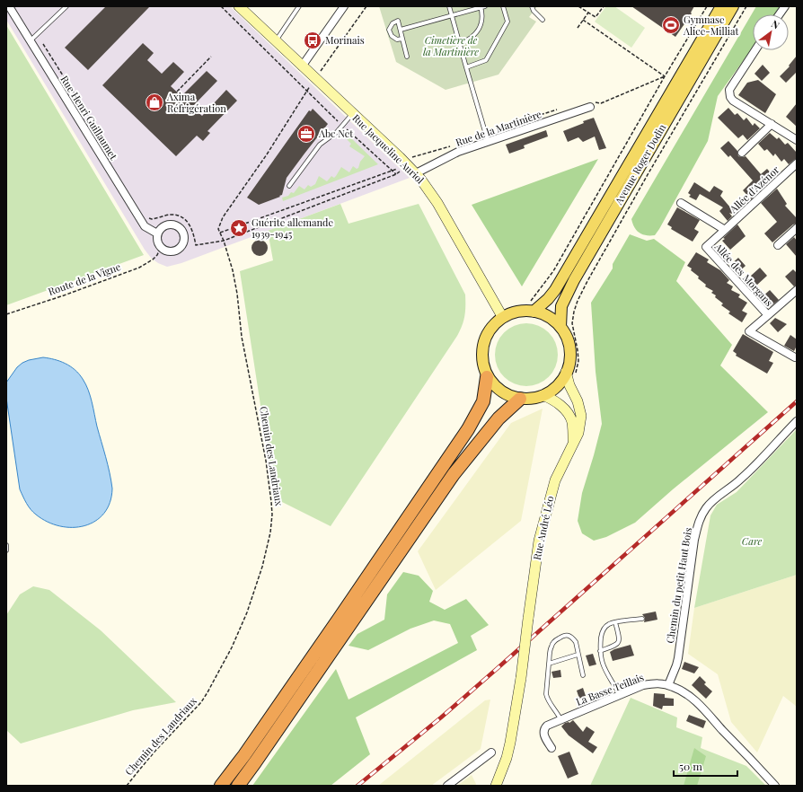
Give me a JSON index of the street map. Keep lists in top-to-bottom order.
{
  "streets": {
    "main road": ["Avenue Roger Dodin"],
    "street": [
      "Rue Henri Guillaumet",
      "Rue de la Martinière",
      "Rue Jacqueline Auriol",
      "Allée d'Azénor",
      "Allée des Morgans",
      "Rue André Léo",
      "Chemin du petit Haut Bois",
      "La Basse Teillais"
    ],
    "path": ["Route de la Vigne", "Chemin des Landriaux"]
  },
  "crossings": [
    ["Rue Henri Guillaumet", "Route de la Vigne"],
    ["Rue de la Martinière", "Rue Jacqueline Auriol"],
    ["Rue Jacqueline Auriol", "Avenue Roger Dodin"],
    ["Rue Jacqueline Auriol", "Rue André Léo"],
    ["Avenue Roger Dodin", "Rue André Léo"],
    ["Allée d'Azénor", "Allée des Morgans"],
    ["Chemin du petit Haut Bois", "La Basse Teillais"]
  ],
  "parks": ["Cimetière de la Martinière", "Care"],
  "places": {
    "sports": ["Gymnase Alice-Milliat"],
    "bus stop": ["Morinais"],
    "shop": ["Axima Réfrigération"],
    "office": ["Abc Net"],
    "place": ["Guérite allemande 1939-1945"]
  },
  "scale_bar": "50 m",
  "north": "top right"
}
